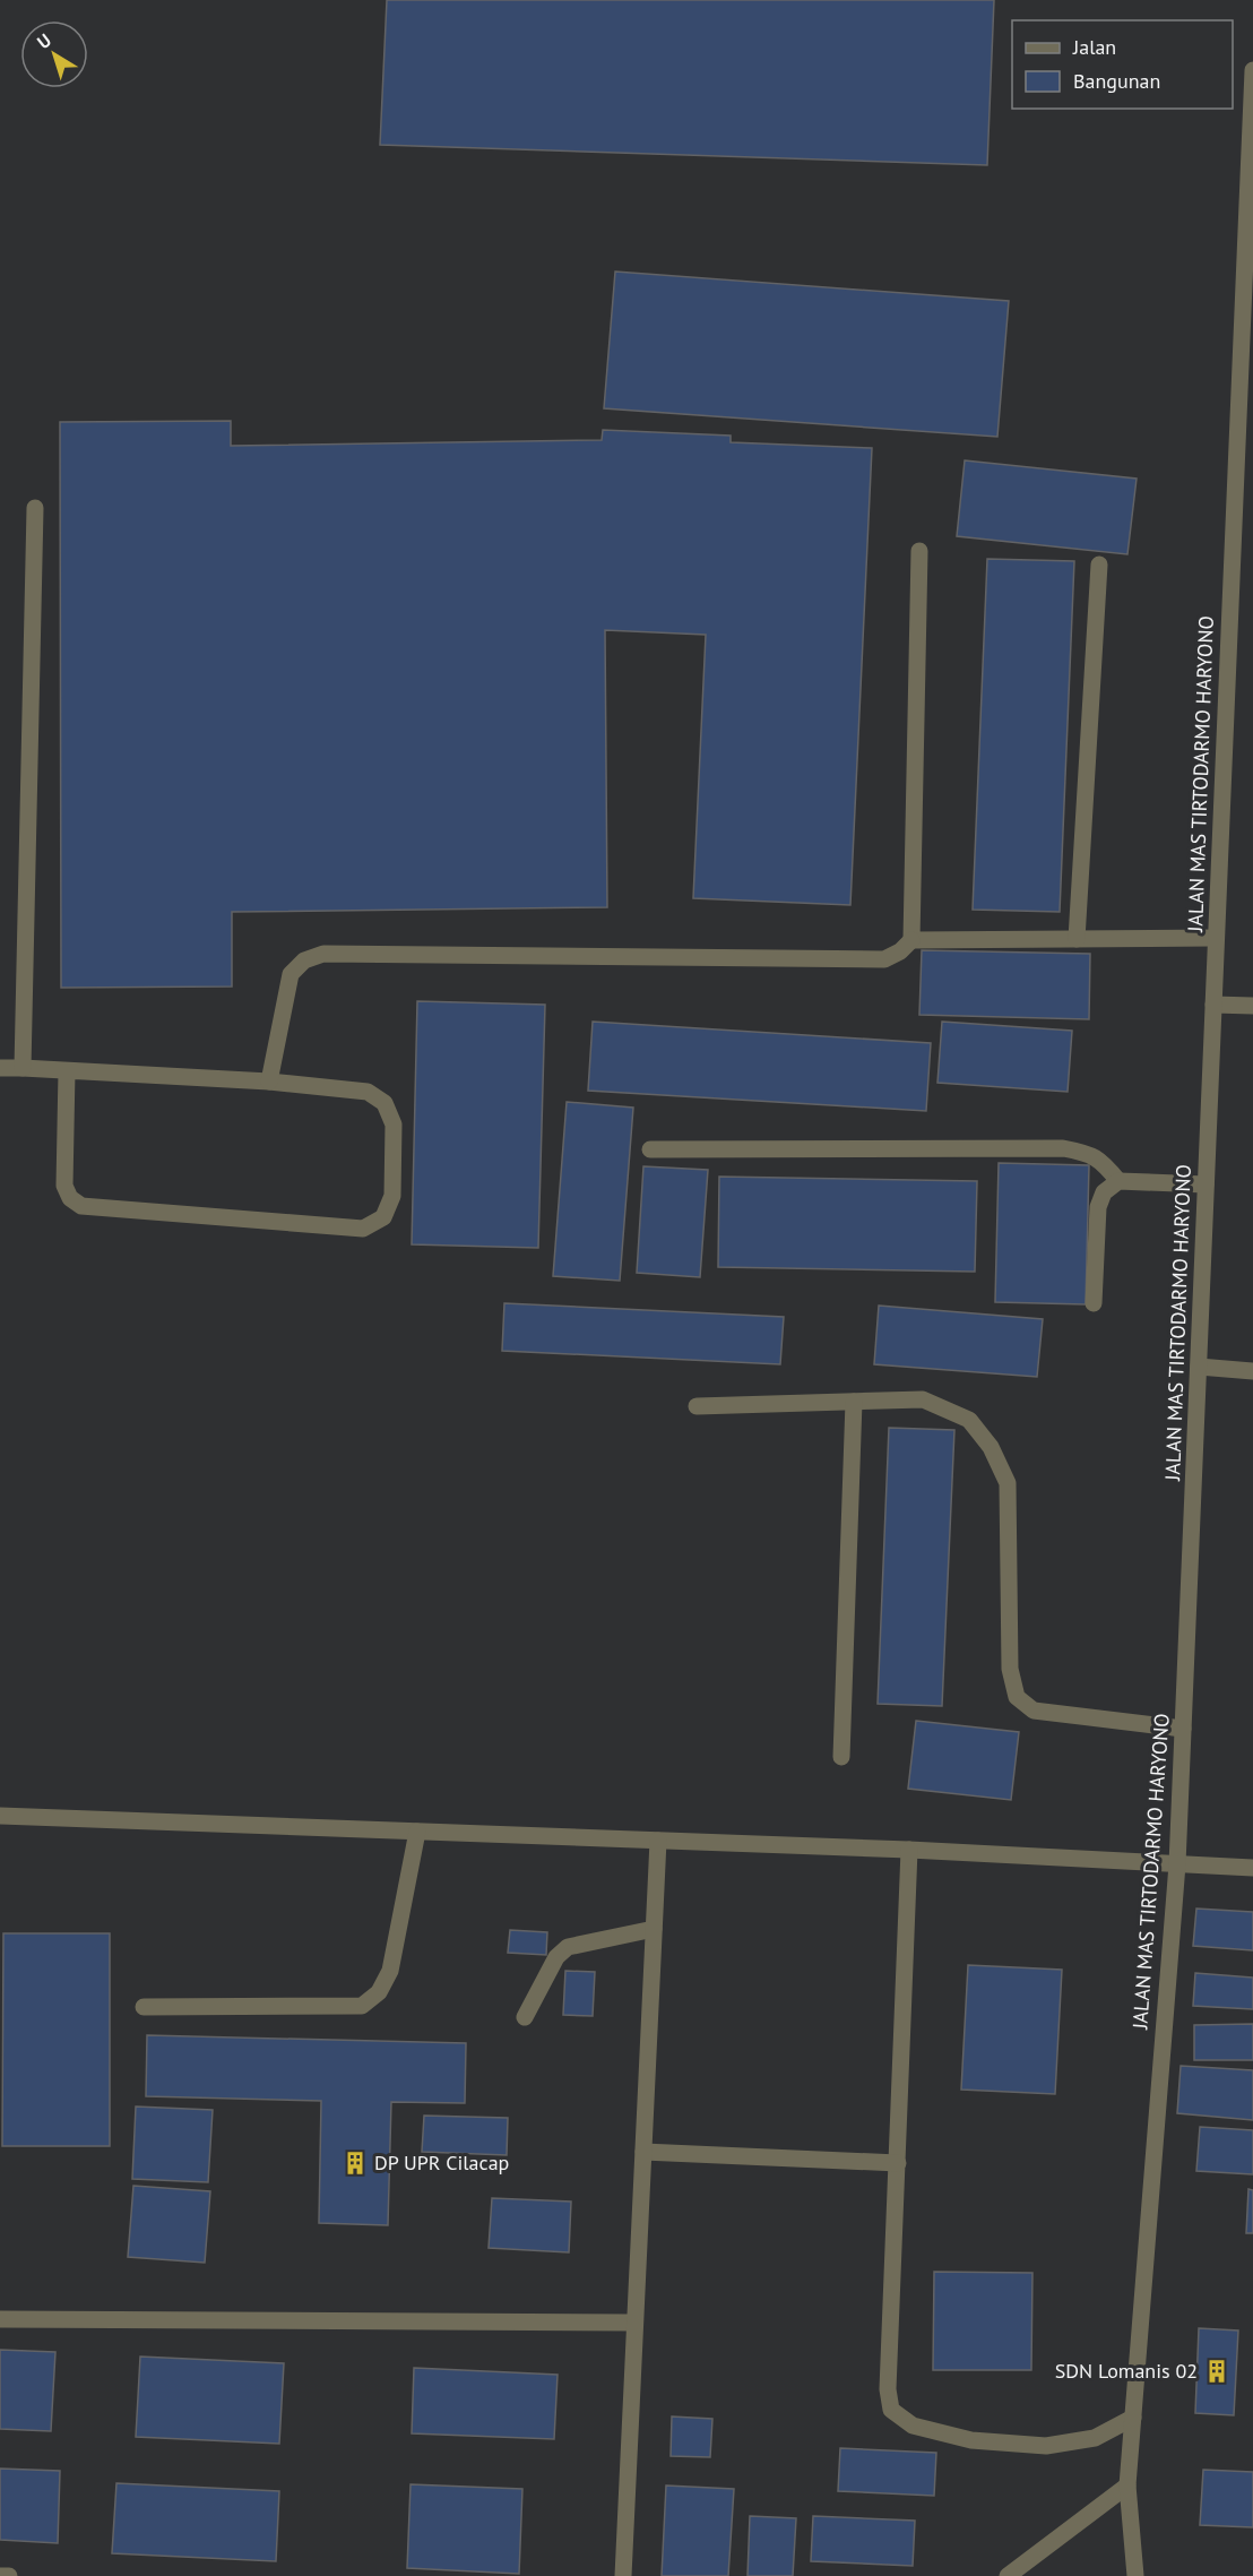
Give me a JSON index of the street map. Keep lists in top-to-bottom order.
{
  "streets": {
    "street": ["JALAN MAS TIRTODARMO HARYONO"]
  },
  "places": {
    "building": ["DP UPR Cilacap", "SDN Lomanis 02"]
  },
  "legend": ["Jalan", "Bangunan"],
  "north": "top left"
}
